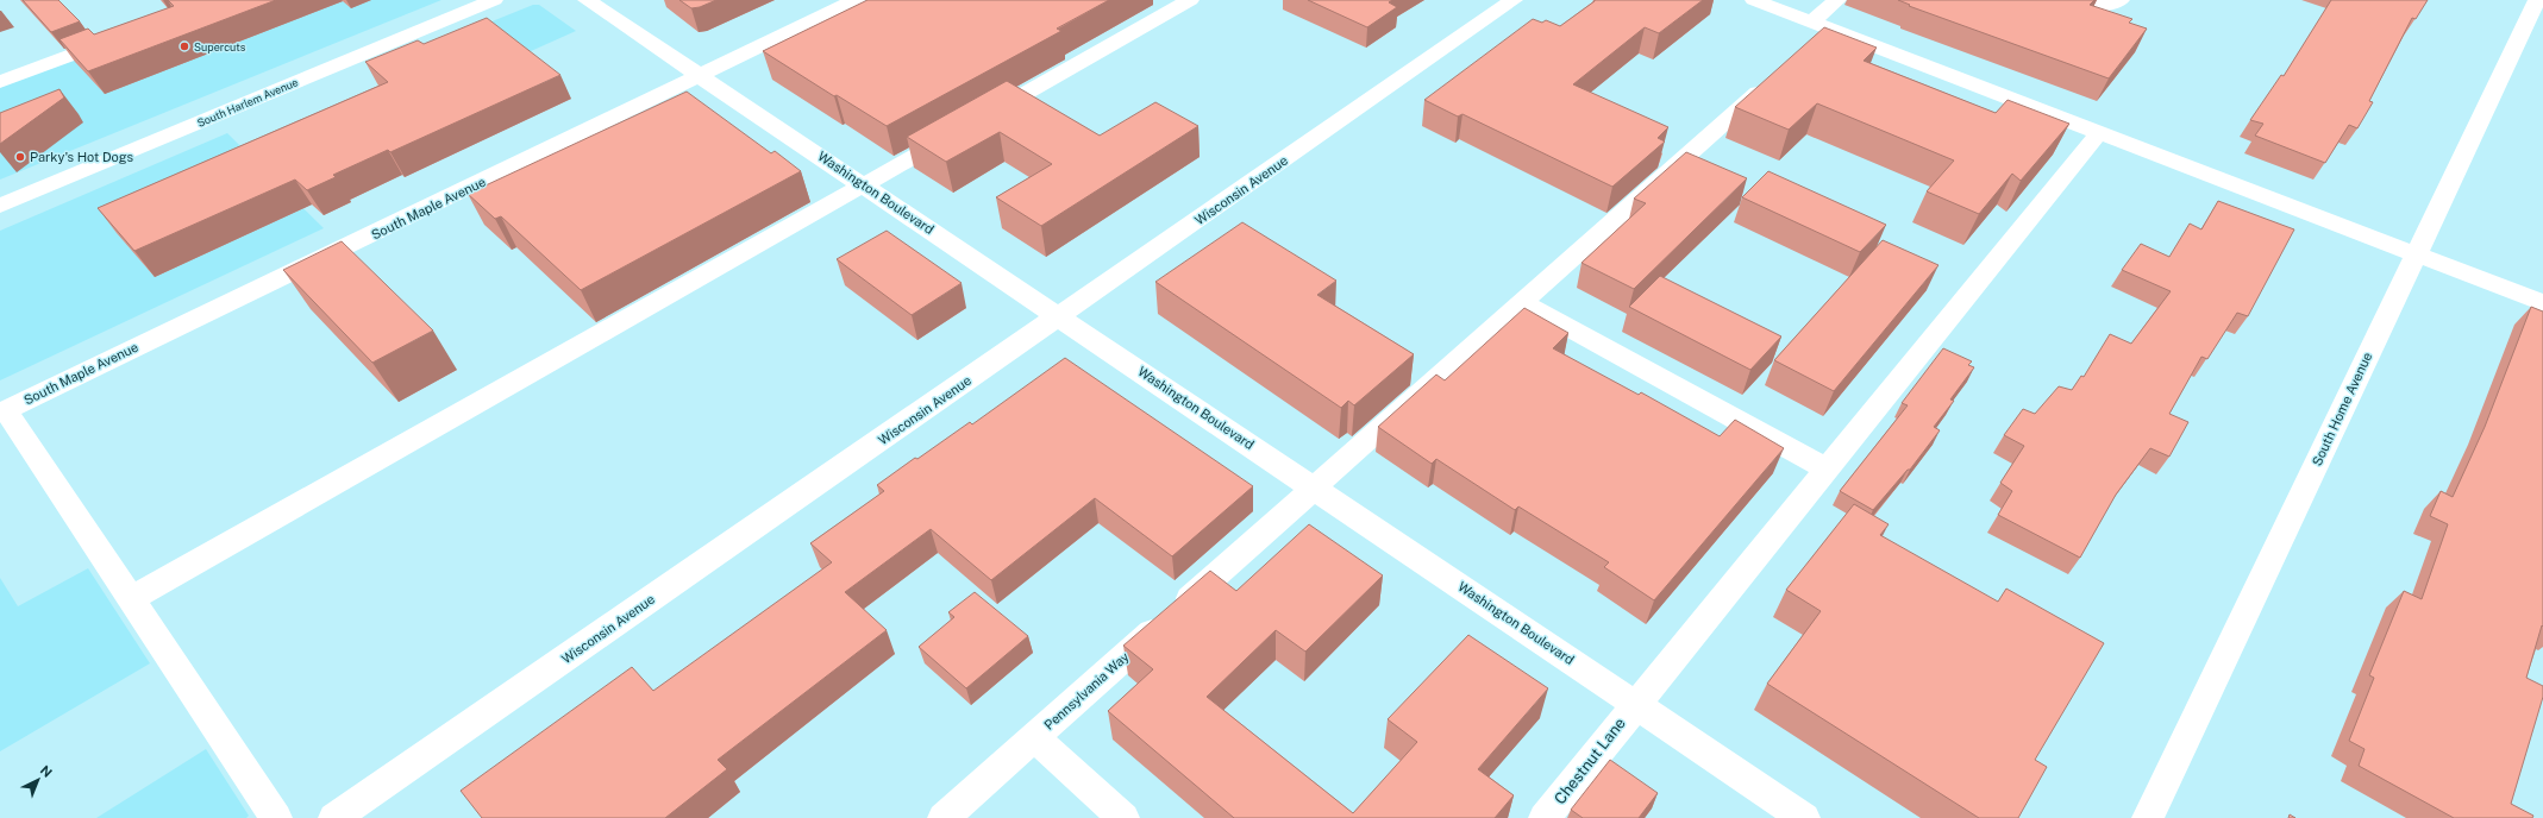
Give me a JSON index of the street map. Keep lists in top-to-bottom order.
{
  "streets": {
    "street": [
      "South Harlem Avenue",
      "Wisconsin Avenue",
      "Washington Boulevard",
      "South Maple Avenue",
      "South Home Avenue",
      "Pennsylvania Way",
      "Chestnut Lane"
    ]
  },
  "crossings": [
    ["Wisconsin Avenue", "Washington Boulevard"],
    ["Washington Boulevard", "South Maple Avenue"],
    ["Washington Boulevard", "Pennsylvania Way"],
    ["Washington Boulevard", "Chestnut Lane"]
  ],
  "places": ["Supercuts", "Parky's Hot Dogs"],
  "north": "top right"
}
